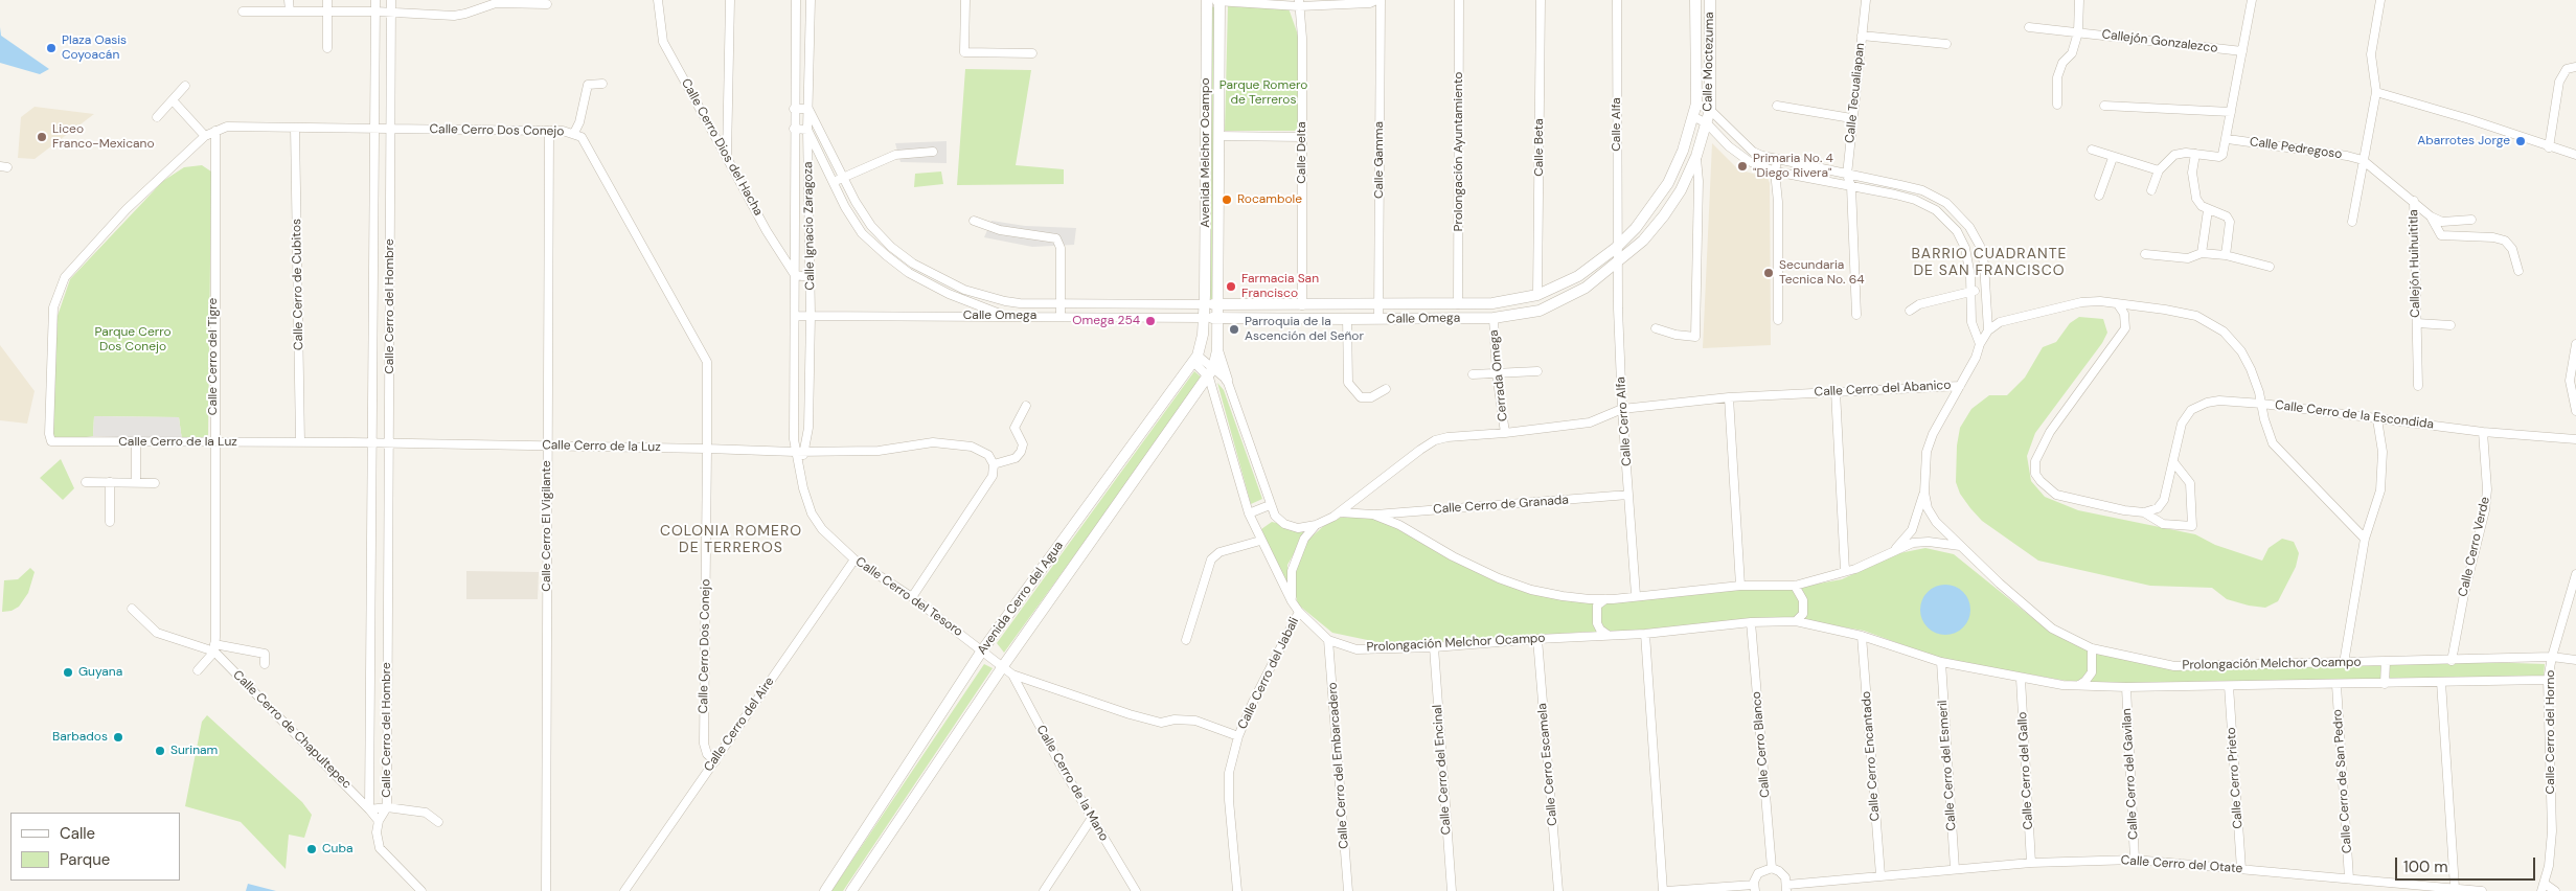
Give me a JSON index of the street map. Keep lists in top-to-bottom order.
{
  "streets": {
    "street": [
      "Callejón Gonzalezco",
      "Calle Moctezuma",
      "Calle Tecualiapan",
      "Calle Alfa",
      "Calle Cerro Dos Conejo",
      "Calle Cerro Dios del Hacha",
      "Calle Beta",
      "Calle Pedregoso",
      "Prolongación Ayuntamiento",
      "Avenida Melchor Ocampo",
      "Calle Delta",
      "Calle Gamma",
      "Calle Ignacio Zaragoza",
      "Callejón Huihuititla",
      "Calle Cerro de Cubitos",
      "Calle Cerro del Hombre",
      "Calle Omega",
      "Calle Cerro del Tigre",
      "Cerrada Omega",
      "Calle Cerro del Abanico",
      "Calle Cerro de la Escondida",
      "Calle Cerro Alfa",
      "Calle Cerro de la Luz",
      "Calle Cerro de Granada",
      "Calle Cerro El Vigilante",
      "Calle Cerro Verde",
      "Calle Cerro del Tesoro",
      "Avenida Cerro del Agua",
      "Prolongación Melchor Ocampo",
      "Calle Cerro del Jabali",
      "Calle Cerro del Aire",
      "Calle Cerro de Chapultepec",
      "Calle Cerro del Horno",
      "Calle Cerro Blanco",
      "Calle Cerro Encantado",
      "Calle Cerro Escamela",
      "Calle Cerro del Embarcadero",
      "Calle Cerro del Esmeril",
      "Calle Cerro del Encinal",
      "Calle Cerro del Gallo",
      "Calle Cerro del Gavilan",
      "Calle Cerro Prieto",
      "Calle Cerro de San Pedro",
      "Calle Cerro de la Mano",
      "Calle Cerro del Otate"
    ]
  },
  "crossings": [
    ["Calle Moctezuma", "Calle Omega"],
    ["Calle Alfa", "Calle Omega"],
    ["Calle Alfa", "Calle Cerro Alfa"],
    ["Calle Cerro Dos Conejo", "Calle Cerro de Cubitos"],
    ["Calle Cerro Dos Conejo", "Calle Cerro del Hombre"],
    ["Calle Cerro Dos Conejo", "Calle Cerro del Tigre"],
    ["Calle Cerro Dos Conejo", "Calle Cerro de la Luz"],
    ["Calle Cerro Dos Conejo", "Calle Cerro El Vigilante"],
    ["Calle Cerro Dos Conejo", "Calle Cerro del Aire"],
    ["Calle Cerro Dios del Hacha", "Calle Ignacio Zaragoza"],
    ["Calle Beta", "Calle Omega"],
    ["Calle Pedregoso", "Callejón Huihuititla"],
    ["Prolongación Ayuntamiento", "Calle Omega"],
    ["Avenida Melchor Ocampo", "Calle Omega"],
    ["Avenida Melchor Ocampo", "Avenida Cerro del Agua"],
    ["Calle Delta", "Calle Omega"],
    ["Calle Gamma", "Calle Omega"],
    ["Calle Ignacio Zaragoza", "Calle Omega"],
    ["Calle Ignacio Zaragoza", "Calle Cerro de la Luz"],
    ["Calle Ignacio Zaragoza", "Calle Cerro del Tesoro"],
    ["Calle Cerro de Cubitos", "Calle Cerro de la Luz"],
    ["Calle Cerro del Hombre", "Calle Cerro de la Luz"],
    ["Calle Cerro del Hombre", "Calle Cerro de Chapultepec"],
    ["Calle Omega", "Cerrada Omega"],
    ["Calle Omega", "Calle Cerro Alfa"],
    ["Calle Omega", "Avenida Cerro del Agua"],
    ["Calle Cerro del Tigre", "Calle Cerro de la Luz"],
    ["Calle Cerro del Tigre", "Calle Cerro de Chapultepec"],
    ["Cerrada Omega", "Calle Cerro del Abanico"],
    ["Calle Cerro del Abanico", "Calle Cerro de la Escondida"],
    ["Calle Cerro del Abanico", "Calle Cerro Alfa"],
    ["Calle Cerro de la Escondida", "Calle Cerro Verde"],
    ["Calle Cerro Alfa", "Calle Cerro de Granada"],
    ["Calle Cerro de la Luz", "Calle Cerro El Vigilante"],
    ["Calle Cerro de la Luz", "Calle Cerro del Tesoro"],
    ["Calle Cerro Verde", "Prolongación Melchor Ocampo"],
    ["Calle Cerro del Tesoro", "Avenida Cerro del Agua"],
    ["Calle Cerro del Tesoro", "Calle Cerro del Jabali"],
    ["Calle Cerro del Tesoro", "Calle Cerro del Aire"],
    ["Calle Cerro del Tesoro", "Calle Cerro de la Mano"],
    ["Avenida Cerro del Agua", "Prolongación Melchor Ocampo"],
    ["Prolongación Melchor Ocampo", "Calle Cerro del Jabali"],
    ["Prolongación Melchor Ocampo", "Calle Cerro del Horno"],
    ["Prolongación Melchor Ocampo", "Calle Cerro Blanco"],
    ["Prolongación Melchor Ocampo", "Calle Cerro Encantado"],
    ["Prolongación Melchor Ocampo", "Calle Cerro Escamela"],
    ["Prolongación Melchor Ocampo", "Calle Cerro del Embarcadero"],
    ["Prolongación Melchor Ocampo", "Calle Cerro del Esmeril"],
    ["Prolongación Melchor Ocampo", "Calle Cerro del Encinal"],
    ["Prolongación Melchor Ocampo", "Calle Cerro del Gallo"],
    ["Prolongación Melchor Ocampo", "Calle Cerro del Gavilan"],
    ["Prolongación Melchor Ocampo", "Calle Cerro Prieto"],
    ["Prolongación Melchor Ocampo", "Calle Cerro de San Pedro"],
    ["Calle Cerro Encantado", "Calle Cerro del Otate"],
    ["Calle Cerro del Esmeril", "Calle Cerro del Otate"],
    ["Calle Cerro del Gallo", "Calle Cerro del Otate"],
    ["Calle Cerro del Gavilan", "Calle Cerro del Otate"],
    ["Calle Cerro Prieto", "Calle Cerro del Otate"],
    ["Calle Cerro de San Pedro", "Calle Cerro del Otate"]
  ],
  "districts": ["BARRIO CUADRANTE DE SAN FRANCISCO", "COLONIA ROMERO DE TERREROS"],
  "parks": ["Parque Romero de Terreros", "Parque Cerro Dos Conejo"],
  "places": [
    "Plaza Oasis Coyoacán",
    "Liceo Franco-Mexicano",
    "Abarrotes Jorge",
    "Primaria No. 4 \"Diego Rivera\"",
    "Rocambole",
    "Secundaria Tecnica No. 64",
    "Farmacia San Francisco",
    "Omega 254",
    "Parroquia de la Ascención del Señor",
    "Guyana",
    "Barbados",
    "Surinam",
    "Cuba"
  ],
  "legend": ["Calle", "Parque"],
  "scale_bar": "100 m"
}
